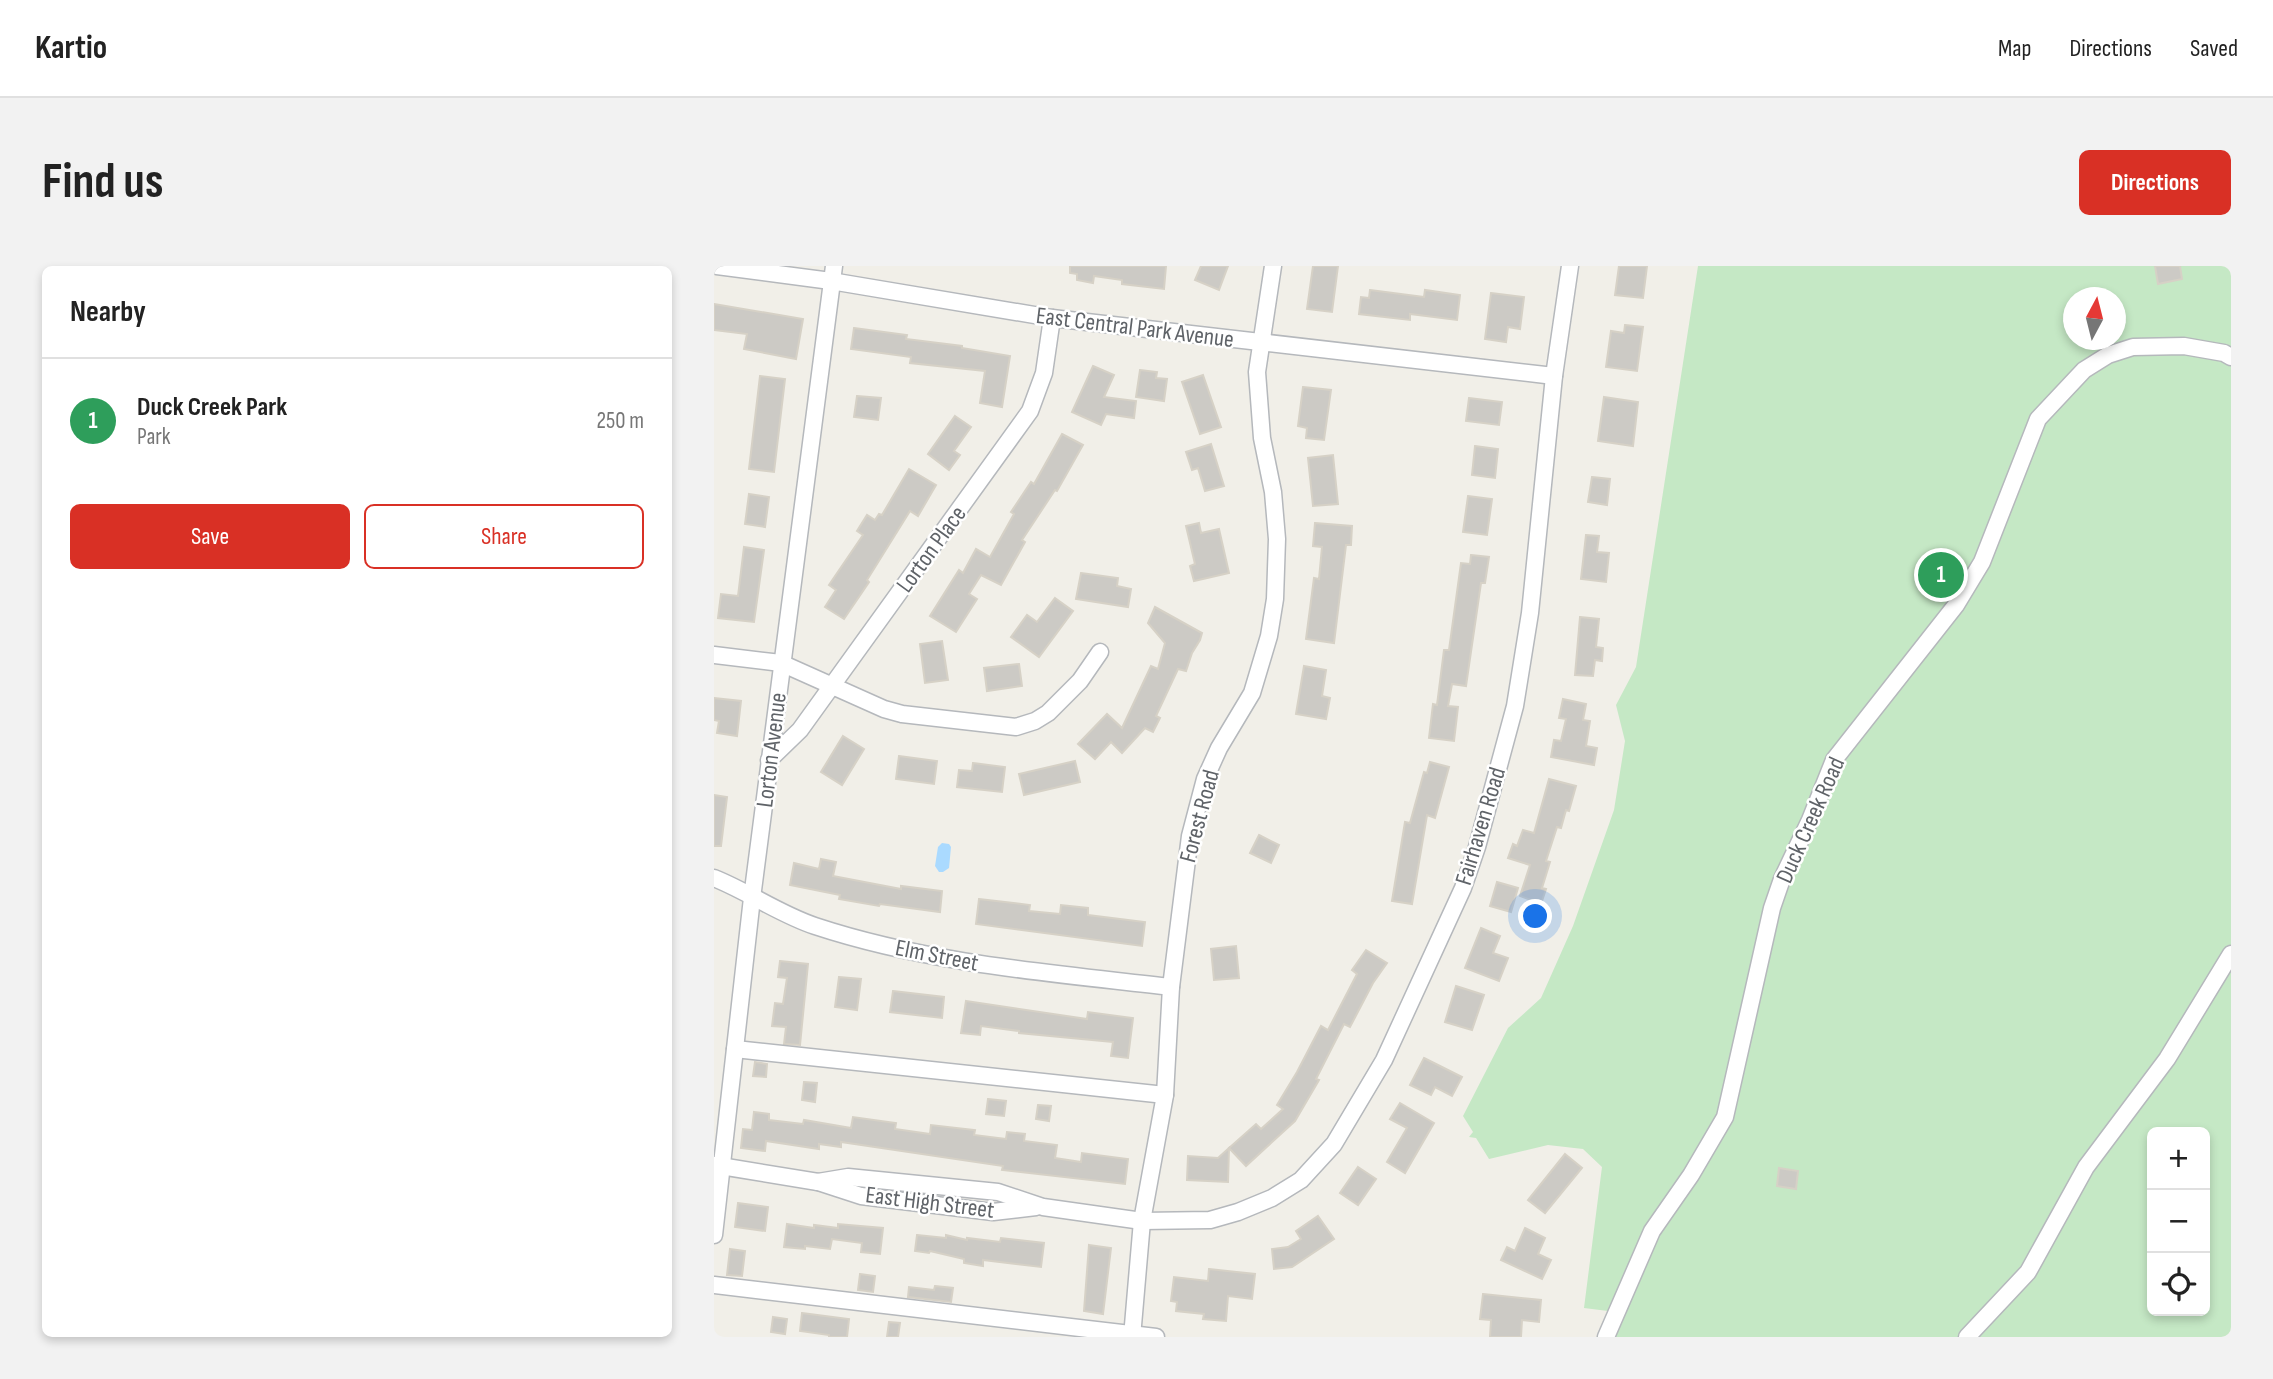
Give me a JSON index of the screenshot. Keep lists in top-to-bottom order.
{
  "streets": {
    "street": [
      "East Central Park Avenue",
      "Lorton Place",
      "Lorton Avenue",
      "Forest Road",
      "Duck Creek Road",
      "Fairhaven Road",
      "Elm Street",
      "East High Street"
    ]
  },
  "crossings": [
    ["East Central Park Avenue", "Lorton Place"],
    ["East Central Park Avenue", "Lorton Avenue"],
    ["East Central Park Avenue", "Forest Road"],
    ["East Central Park Avenue", "Fairhaven Road"],
    ["Lorton Place", "Lorton Avenue"],
    ["Lorton Avenue", "Elm Street"],
    ["Lorton Avenue", "East High Street"],
    ["Forest Road", "Fairhaven Road"],
    ["Forest Road", "Elm Street"],
    ["Forest Road", "East High Street"],
    ["Fairhaven Road", "East High Street"]
  ],
  "north": "top",
  "page": {
    "header": "Kartio",
    "nav": ["Map", "Directions", "Saved"],
    "buttons": [
      "Directions",
      ["Save", "Share"]
    ],
    "title": "Find us",
    "heading": "Nearby",
    "list": [
      {
        "mark": "1",
        "name": "Duck Creek Park",
        "note": "Park",
        "value": "250 m"
      }
    ],
    "pins": "1",
    "map_buttons": ["+", "−"]
  }
}
